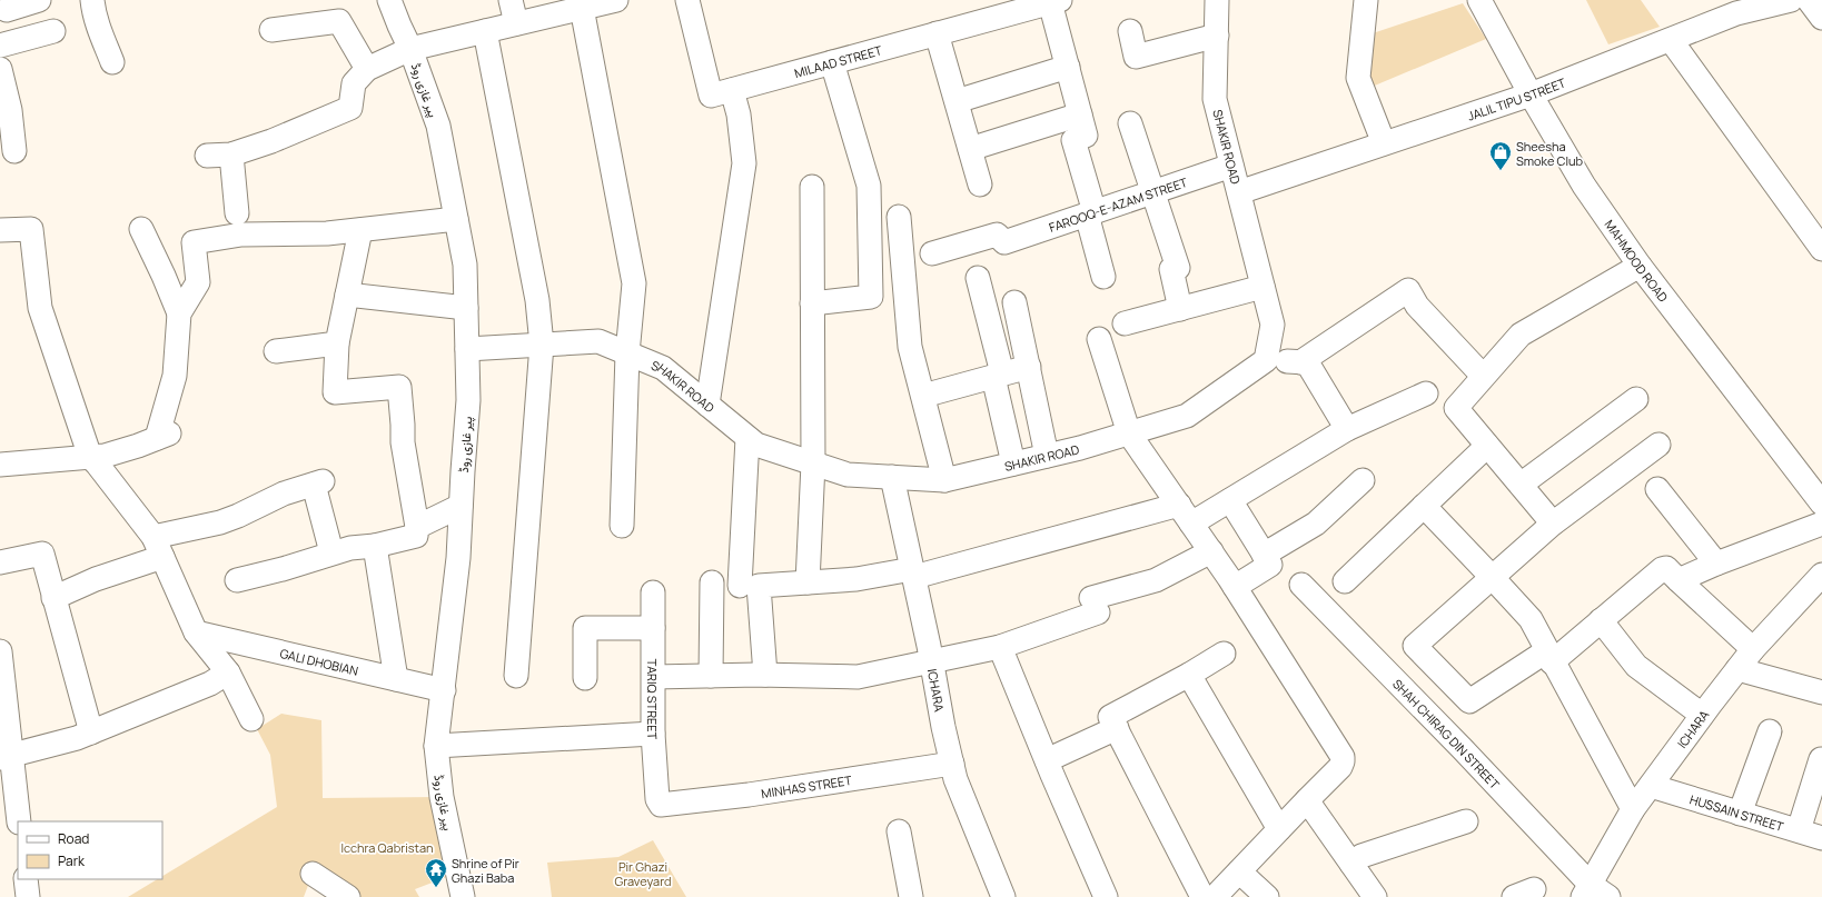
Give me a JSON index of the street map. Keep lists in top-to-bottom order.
{
  "streets": {
    "street": [
      "MILAAD STREET",
      "پیر غازی روڈ",
      "JALIL TIPU STREET",
      "SHAKIR ROAD",
      "FAROOQ-E-AZAM STREET",
      "MAHMOOD ROAD",
      "GALI DHOBIAN",
      "ICHARA",
      "TARIQ STREET",
      "SHAH CHIRAG DIN STREET",
      "MINHAS STREET",
      "HUSSAIN STREET"
    ]
  },
  "crossings": [
    ["پیر غازی روڈ", "SHAKIR ROAD"],
    ["پیر غازی روڈ", "GALI DHOBIAN"],
    ["JALIL TIPU STREET", "SHAKIR ROAD"],
    ["JALIL TIPU STREET", "MAHMOOD ROAD"],
    ["SHAKIR ROAD", "FAROOQ-E-AZAM STREET"],
    ["SHAKIR ROAD", "ICHARA"],
    ["ICHARA", "SHAH CHIRAG DIN STREET"],
    ["ICHARA", "MINHAS STREET"],
    ["ICHARA", "HUSSAIN STREET"],
    ["TARIQ STREET", "MINHAS STREET"]
  ],
  "parks": ["Icchra Qabristan", "Pir Ghazi Graveyard"],
  "places": {
    "shop": ["Sheesha Smoke Club"],
    "temple": ["Shrine of Pir Ghazi Baba"]
  },
  "legend": ["Road", "Park"]
}
